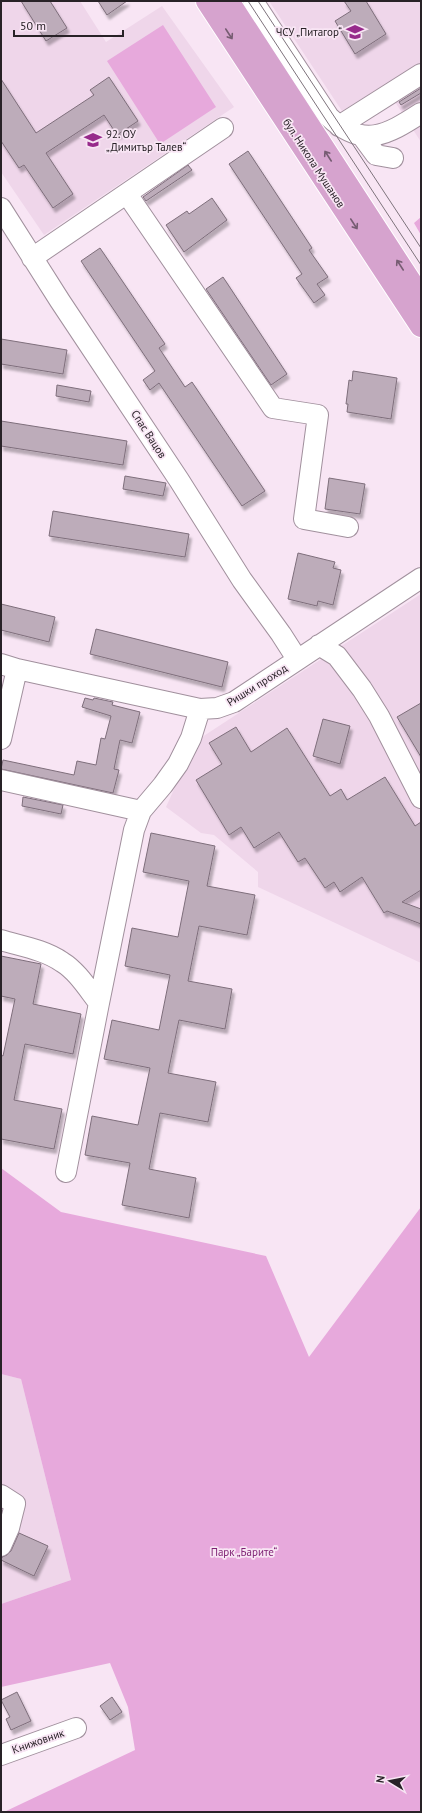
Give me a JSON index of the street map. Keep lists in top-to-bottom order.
{
  "streets": {
    "main road": ["бул. Никола Мушанов"],
    "street": ["Спас Вацов", "Ришки проход", "Книжовник"]
  },
  "crossings": [
    ["Спас Вацов", "Ришки проход"]
  ],
  "parks": ["Парк „Барите“"],
  "places": {
    "school or university": ["ЧСУ „Питагор“", "92. ОУ „Димитър Талев“"]
  },
  "scale_bar": "50 m",
  "north": "left"
}
